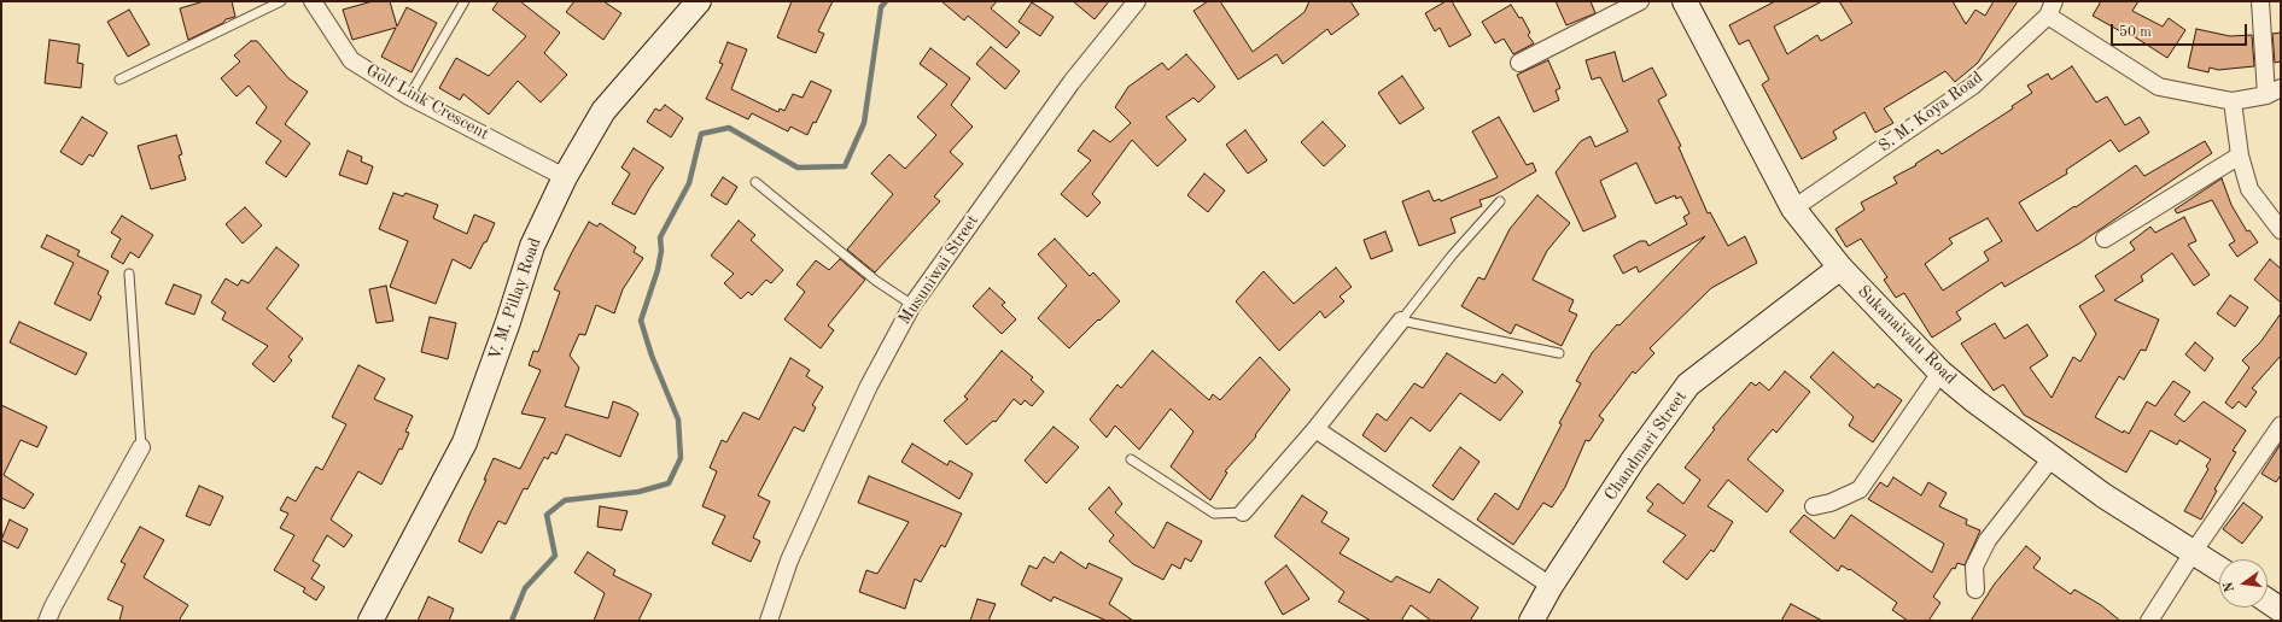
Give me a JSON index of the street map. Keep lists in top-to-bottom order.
{
  "streets": {
    "main road": ["V. M. Pillay Road", "Sukanaivalu Road", "Chandmari Street"],
    "street": ["Golf Link Crescent", "S. M. Koya Road", "Musuniwai Street"]
  },
  "crossings": [
    ["Golf Link Crescent", "V. M. Pillay Road"],
    ["S. M. Koya Road", "Sukanaivalu Road"],
    ["Sukanaivalu Road", "Chandmari Street"]
  ],
  "scale_bar": "50 m",
  "north": "left"
}
